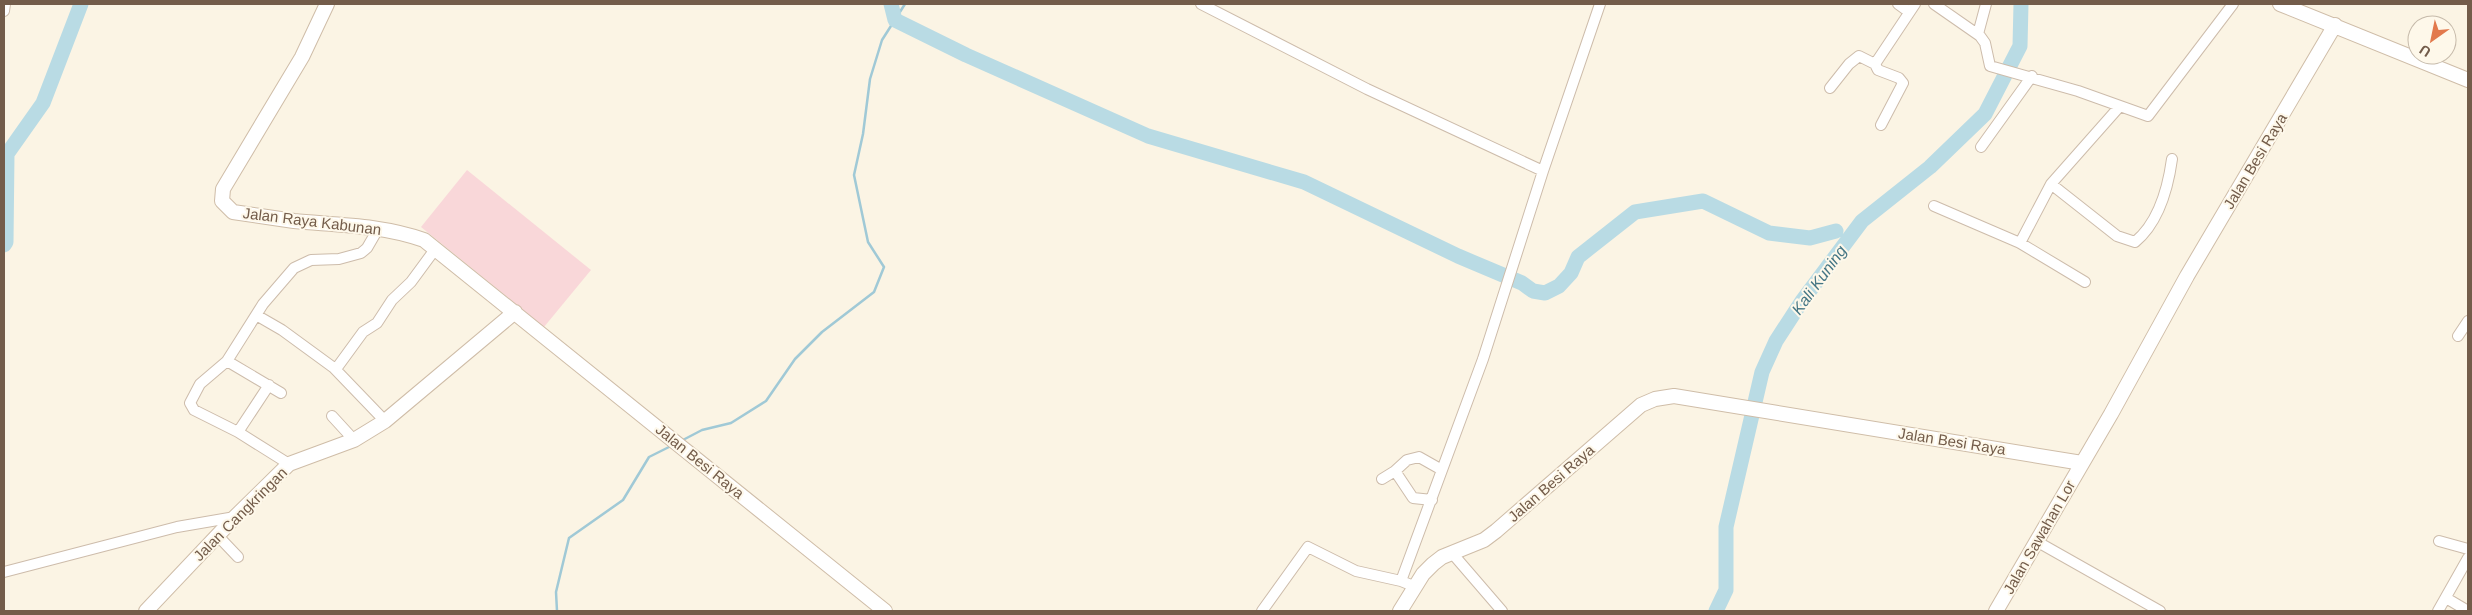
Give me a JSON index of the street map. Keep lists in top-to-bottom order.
{
  "streets": {
    "street": [
      "Jalan Besi Raya",
      "Jalan Raya Kabunan",
      "Jalan Cangkringan",
      "Jalan Sawahan Lor"
    ]
  },
  "crossings": [
    ["Jalan Besi Raya", "Jalan Raya Kabunan"],
    ["Jalan Besi Raya", "Jalan Cangkringan"],
    ["Jalan Besi Raya", "Jalan Sawahan Lor"],
    ["Jalan Raya Kabunan", "Jalan Cangkringan"]
  ],
  "water": ["Kali Kuning"],
  "north": "bottom left"
}
